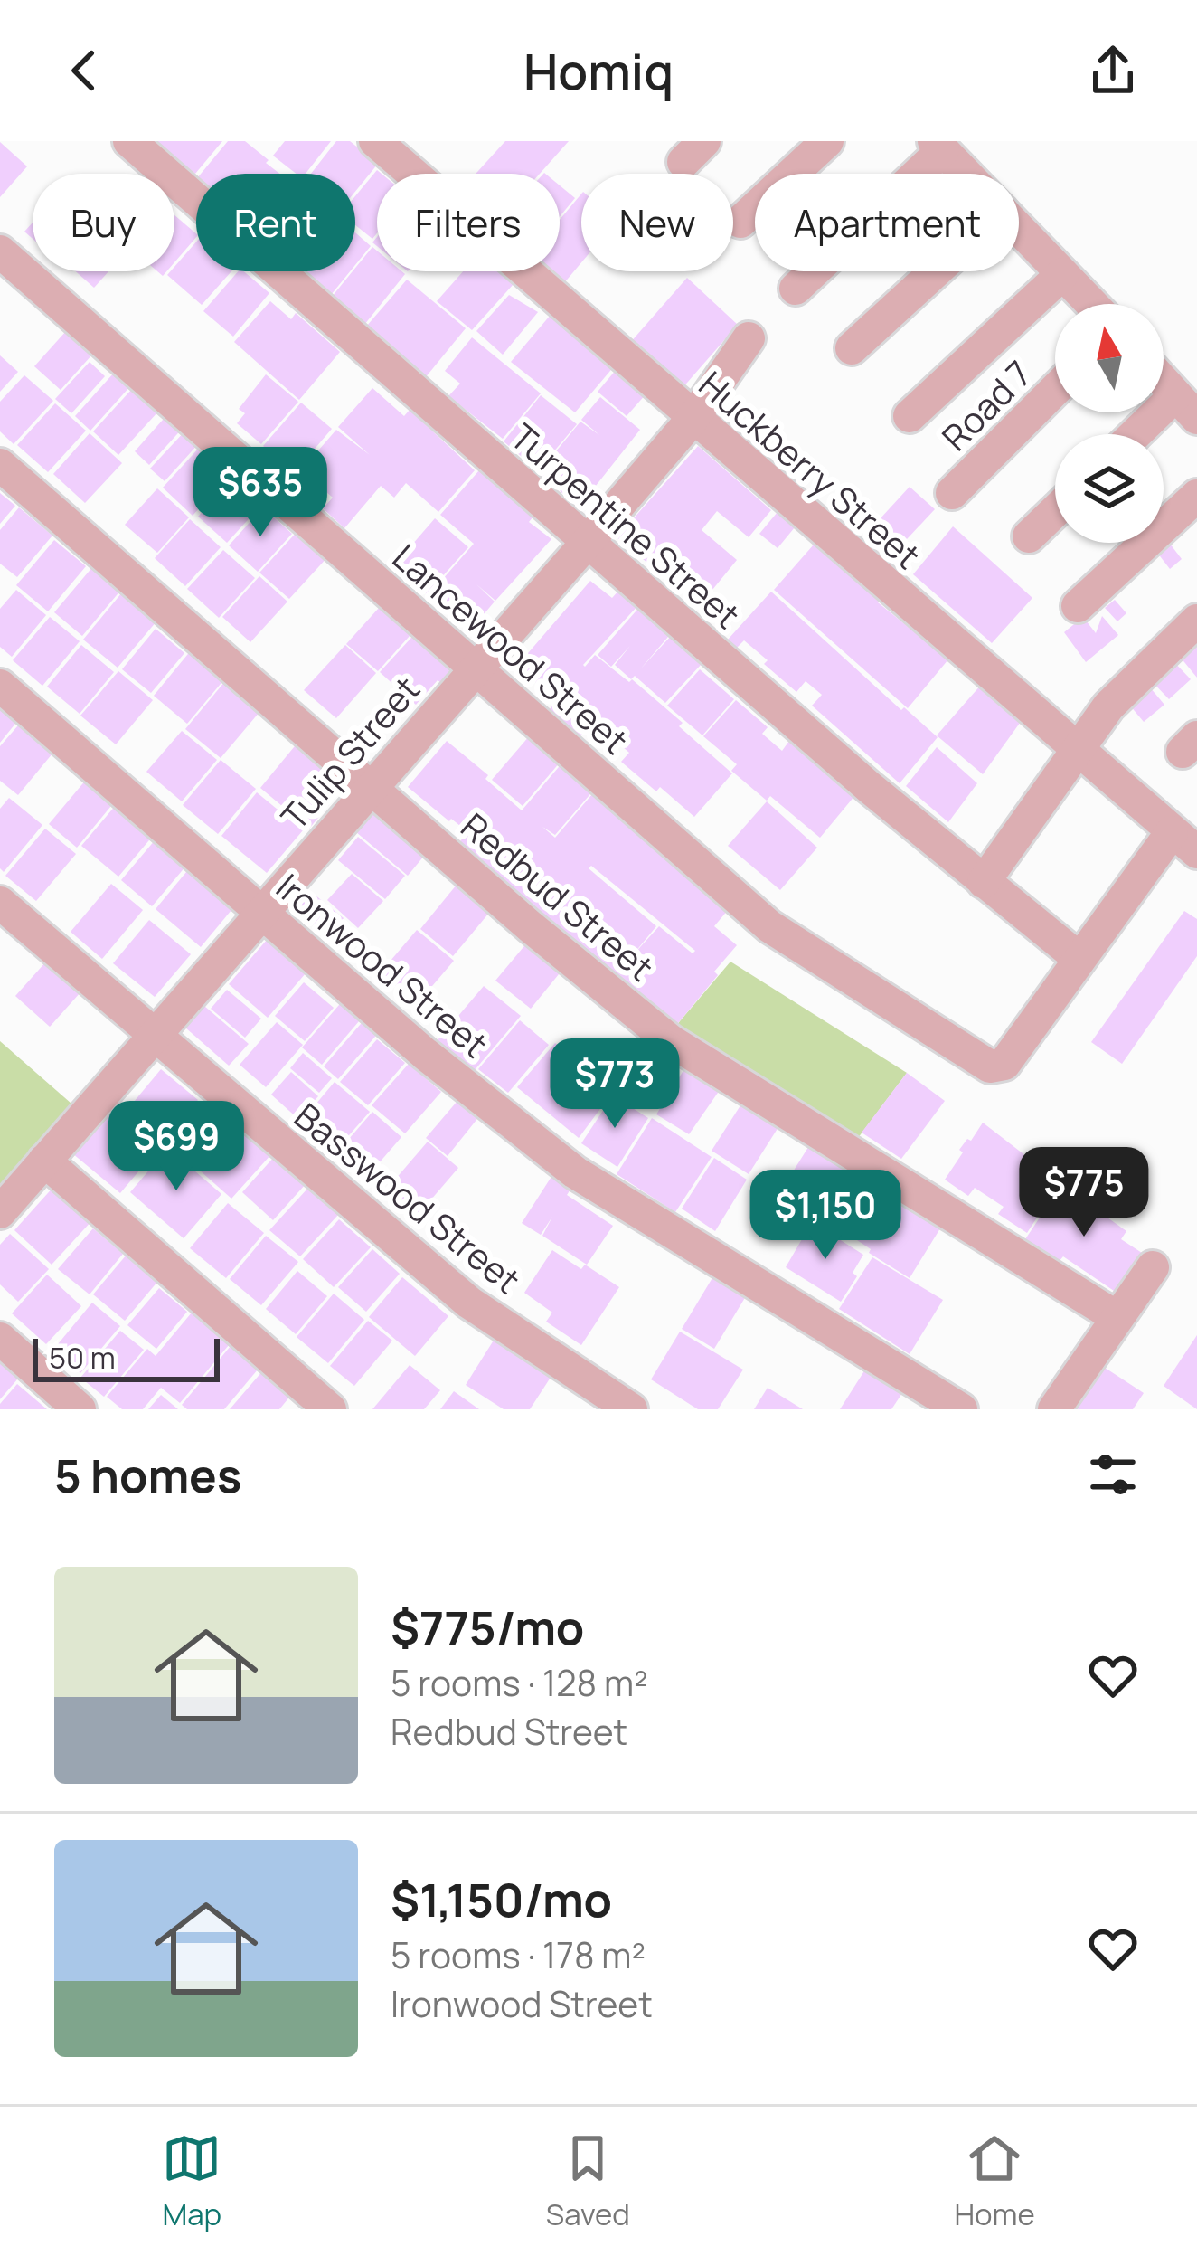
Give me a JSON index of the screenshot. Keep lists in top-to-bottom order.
{
  "streets": {
    "street": [
      "Road 7",
      "Huckberry Street",
      "Turpentine Street",
      "Lancewood Street",
      "Tulip Street",
      "Redbud Street",
      "Ironwood Street",
      "Basswood Street"
    ]
  },
  "crossings": [
    ["Huckberry Street", "Tulip Street"],
    ["Turpentine Street", "Lancewood Street"],
    ["Turpentine Street", "Tulip Street"],
    ["Lancewood Street", "Tulip Street"],
    ["Tulip Street", "Redbud Street"],
    ["Tulip Street", "Ironwood Street"],
    ["Tulip Street", "Basswood Street"]
  ],
  "scale_bar": "50 m",
  "north": "top",
  "page": {
    "header": "Homiq",
    "chip": [
      "Buy",
      "Rent",
      "Filters",
      "New",
      "Apartment"
    ],
    "price": [
      "$635",
      "$773",
      "$699",
      "$775",
      "$1,150"
    ],
    "scale": "50 m",
    "heading": "5 homes",
    "list": [
      {
        "name": "$775/mo",
        "note": "5 rooms · 128 m² · Redbud Street"
      },
      {
        "name": "$1,150/mo",
        "note": "5 rooms · 178 m² · Ironwood Street"
      }
    ],
    "tabs": ["Map", "Saved", "Home"]
  }
}
